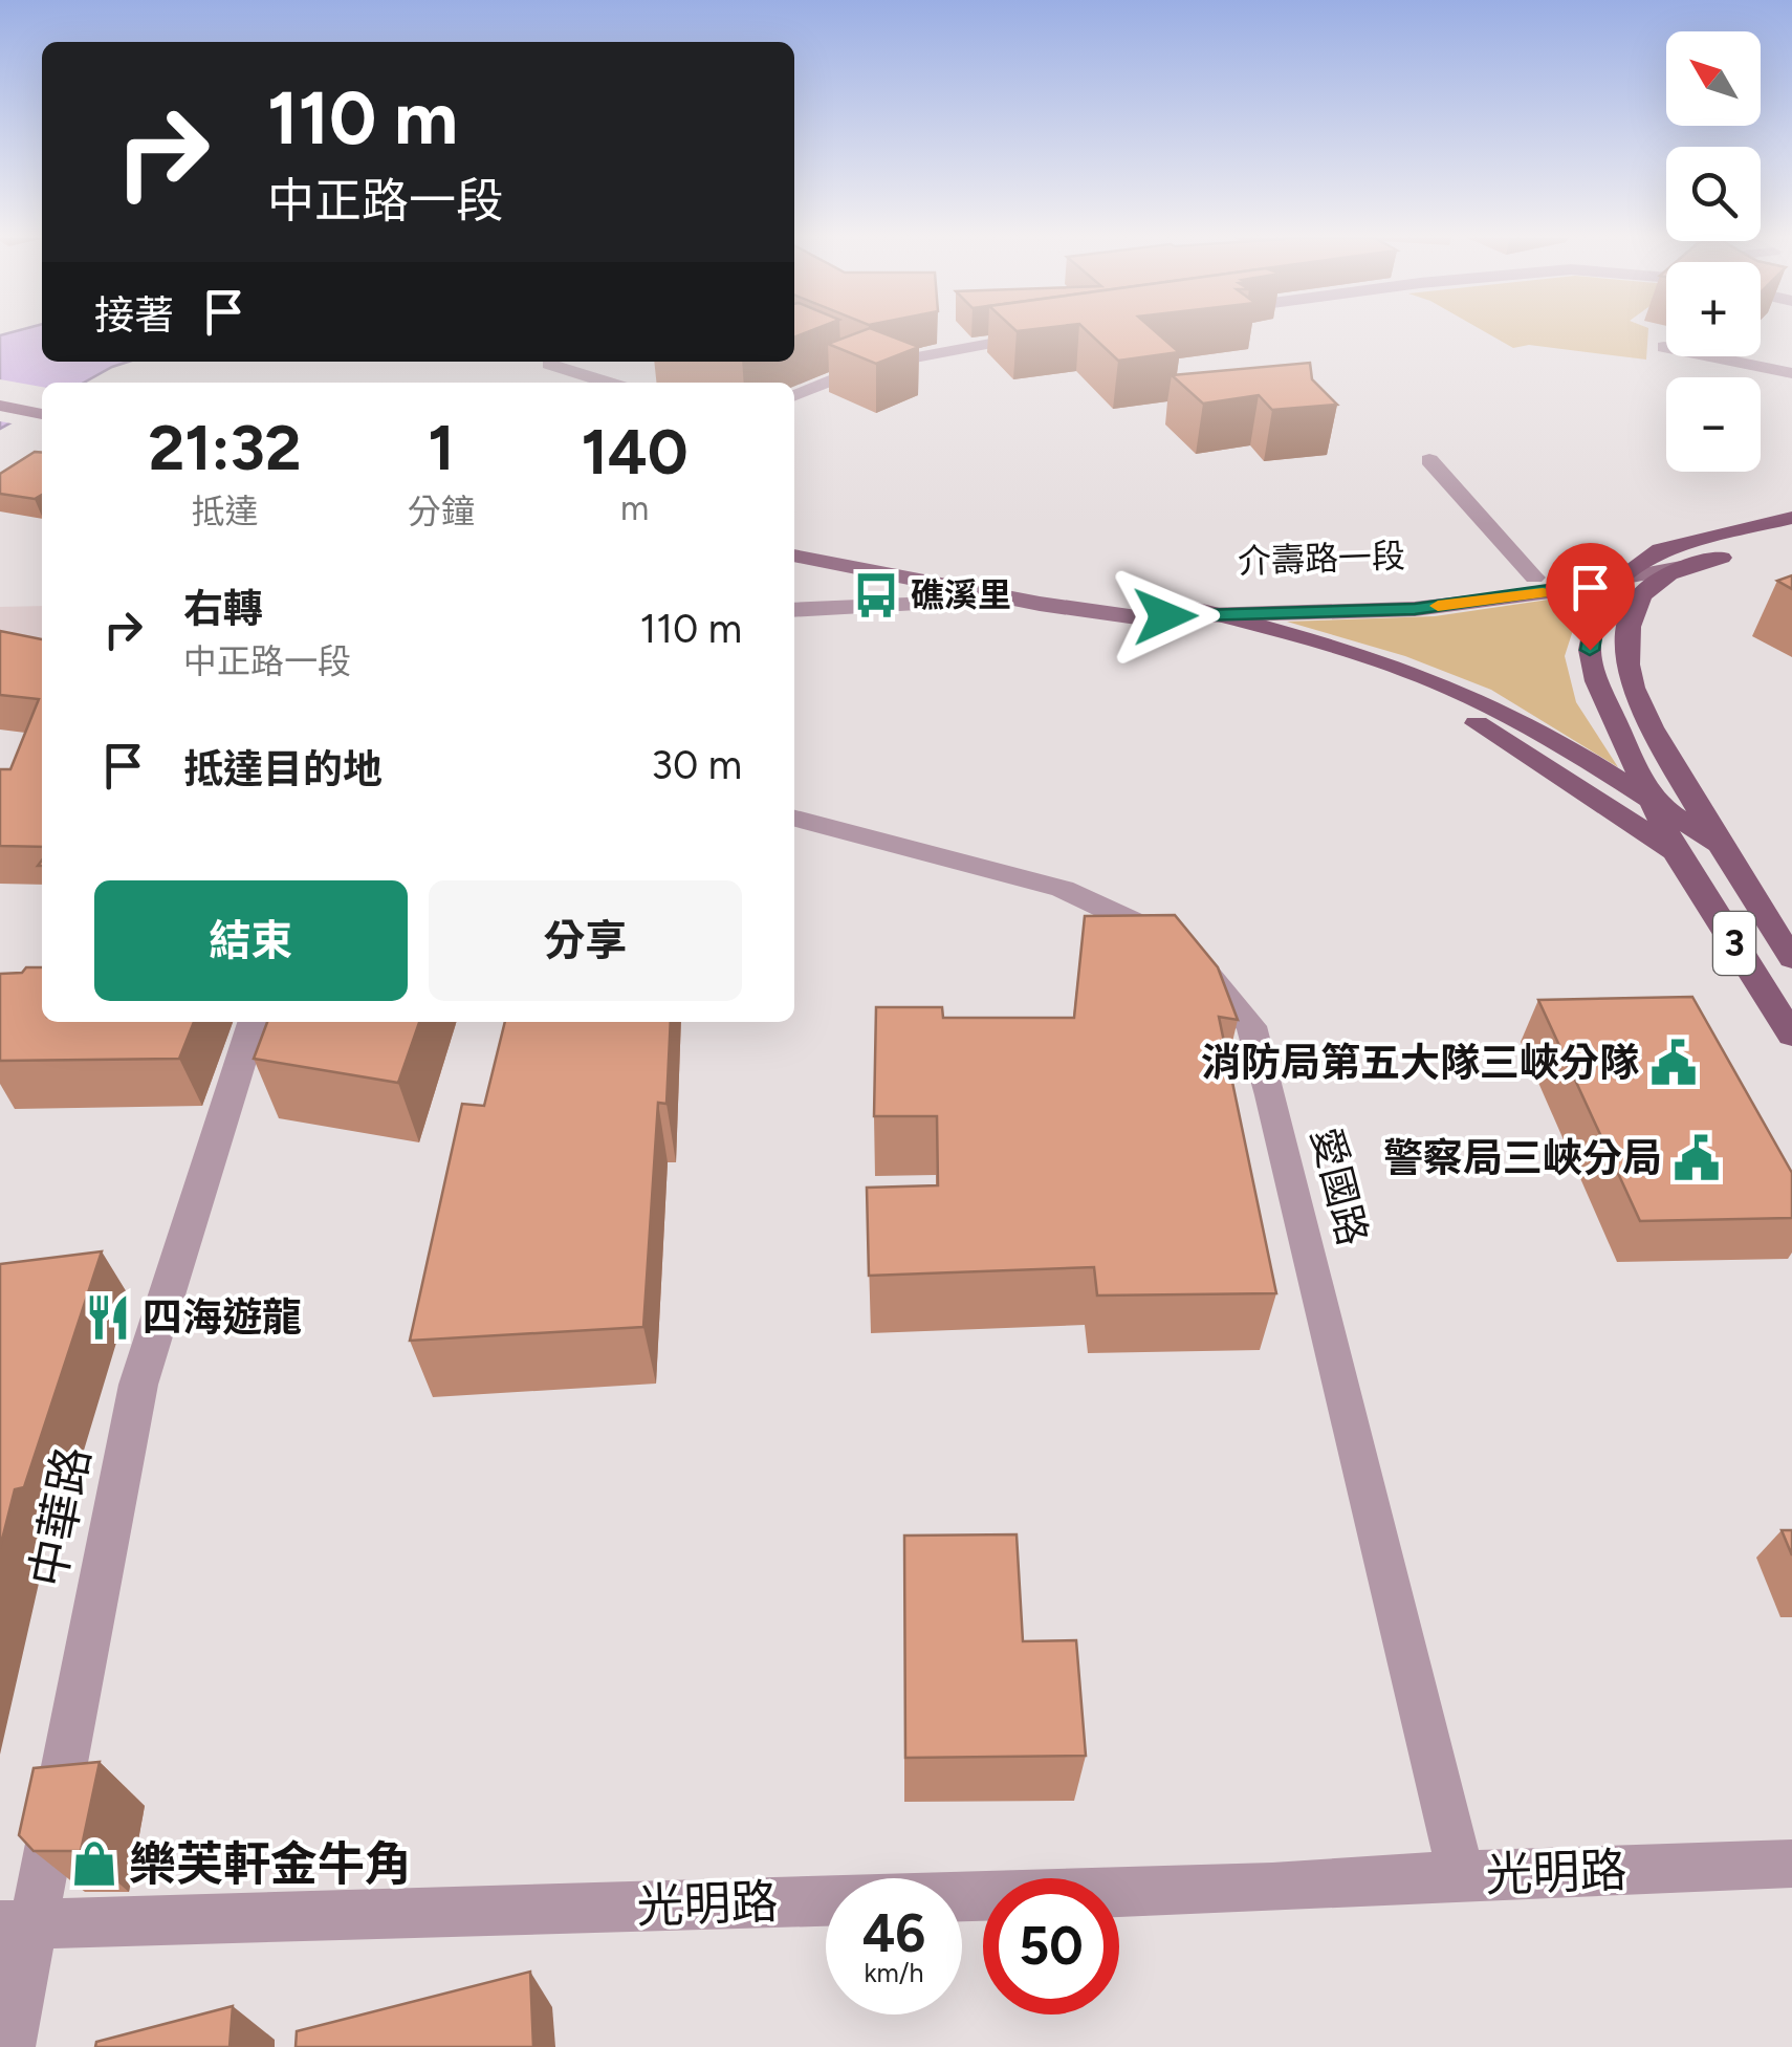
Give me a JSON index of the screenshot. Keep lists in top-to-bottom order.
{
  "streets": {
    "main road": ["介壽路一段", "3"],
    "street": ["愛國路", "中華路", "光明路"]
  },
  "crossings": [
    ["介壽路一段", "3"],
    ["愛國路", "光明路"],
    ["中華路", "光明路"]
  ],
  "places": {
    "bus stop": ["礁溪里"],
    "public building": ["消防局第五大隊三峽分隊", "警察局三峽分局"],
    "restaurant": ["四海遊龍"],
    "shop": ["樂芙軒金牛角"]
  },
  "north": "top left",
  "page": {
    "map_buttons": ["+", "−"],
    "turn": ["110 m", "中正路一段"],
    "then": "接著",
    "eta": [
      "21:32",
      "抵達",
      "1",
      "分鐘",
      "140",
      "m"
    ],
    "list": [
      {
        "name": "右轉",
        "note": "中正路一段",
        "value": "110 m"
      },
      {
        "name": "抵達目的地",
        "value": "30 m"
      }
    ],
    "buttons": ["結束", "分享"],
    "speed": "46 km/h",
    "limit": "50"
  }
}
